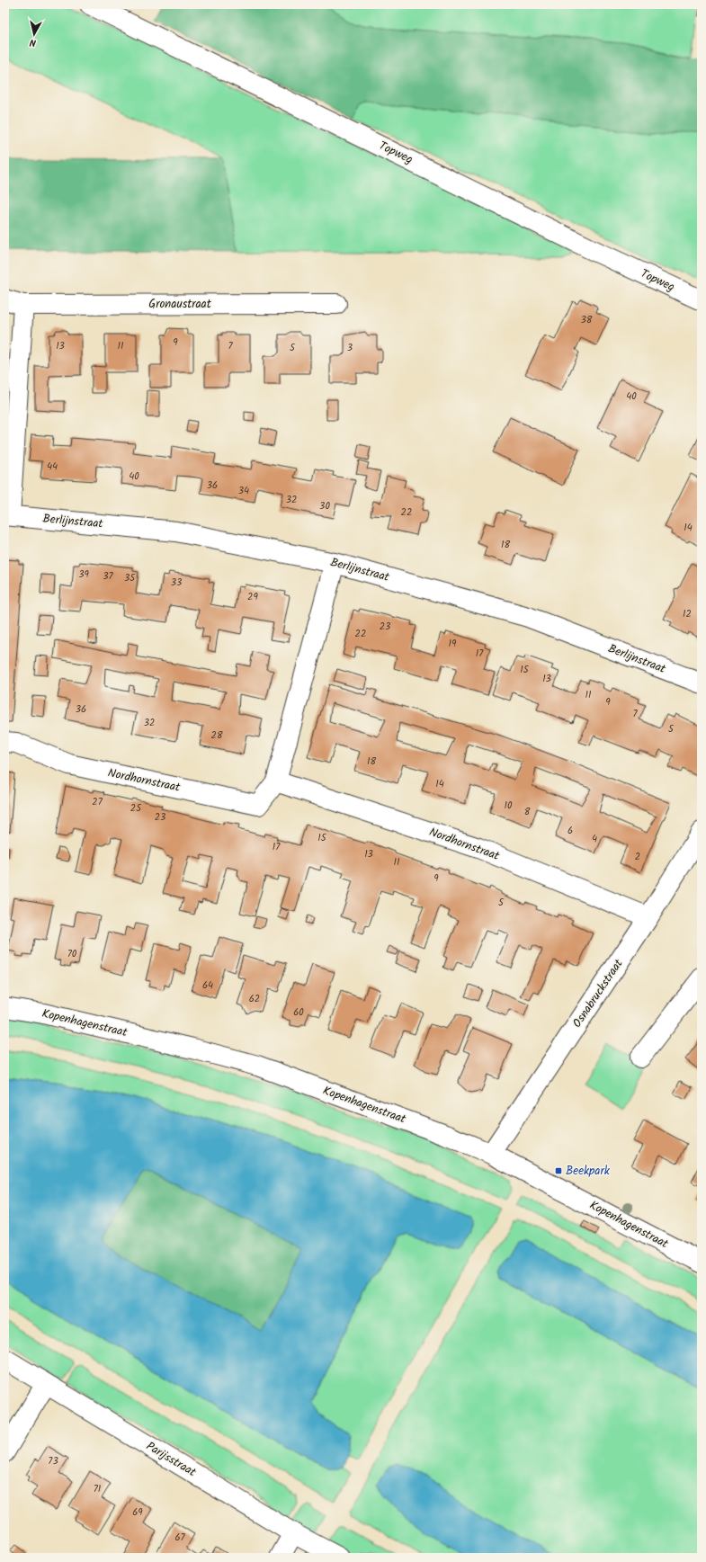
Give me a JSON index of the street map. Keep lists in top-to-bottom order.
{
  "streets": {
    "street": [
      "Topweg",
      "Gronaustraat",
      "Berlijnstraat",
      "Nordhornstraat",
      "Osnabruckstraat",
      "Kopenhagenstraat",
      "Parijsstraat"
    ]
  },
  "crossings": [
    ["Berlijnstraat", "Nordhornstraat"],
    ["Nordhornstraat", "Osnabruckstraat"],
    ["Osnabruckstraat", "Kopenhagenstraat"]
  ],
  "places": {
    "transit": ["Beekpark"]
  },
  "house_numbers": [
    "38",
    "9",
    "13",
    "11",
    "7",
    "5",
    "3",
    "40",
    "44",
    "40",
    "36",
    "34",
    "32",
    "30",
    "22",
    "14",
    "18",
    "39",
    "37",
    "35",
    "33",
    "29",
    "12",
    "23",
    "22",
    "19",
    "17",
    "15",
    "13",
    "11",
    "9",
    "36",
    "7",
    "32",
    "5",
    "28",
    "18",
    "14",
    "27",
    "10",
    "25",
    "8",
    "23",
    "6",
    "15",
    "4",
    "17",
    "13",
    "2",
    "11",
    "9",
    "5",
    "70",
    "64",
    "62",
    "60",
    "73",
    "71",
    "69",
    "67"
  ],
  "north": "bottom"
}
